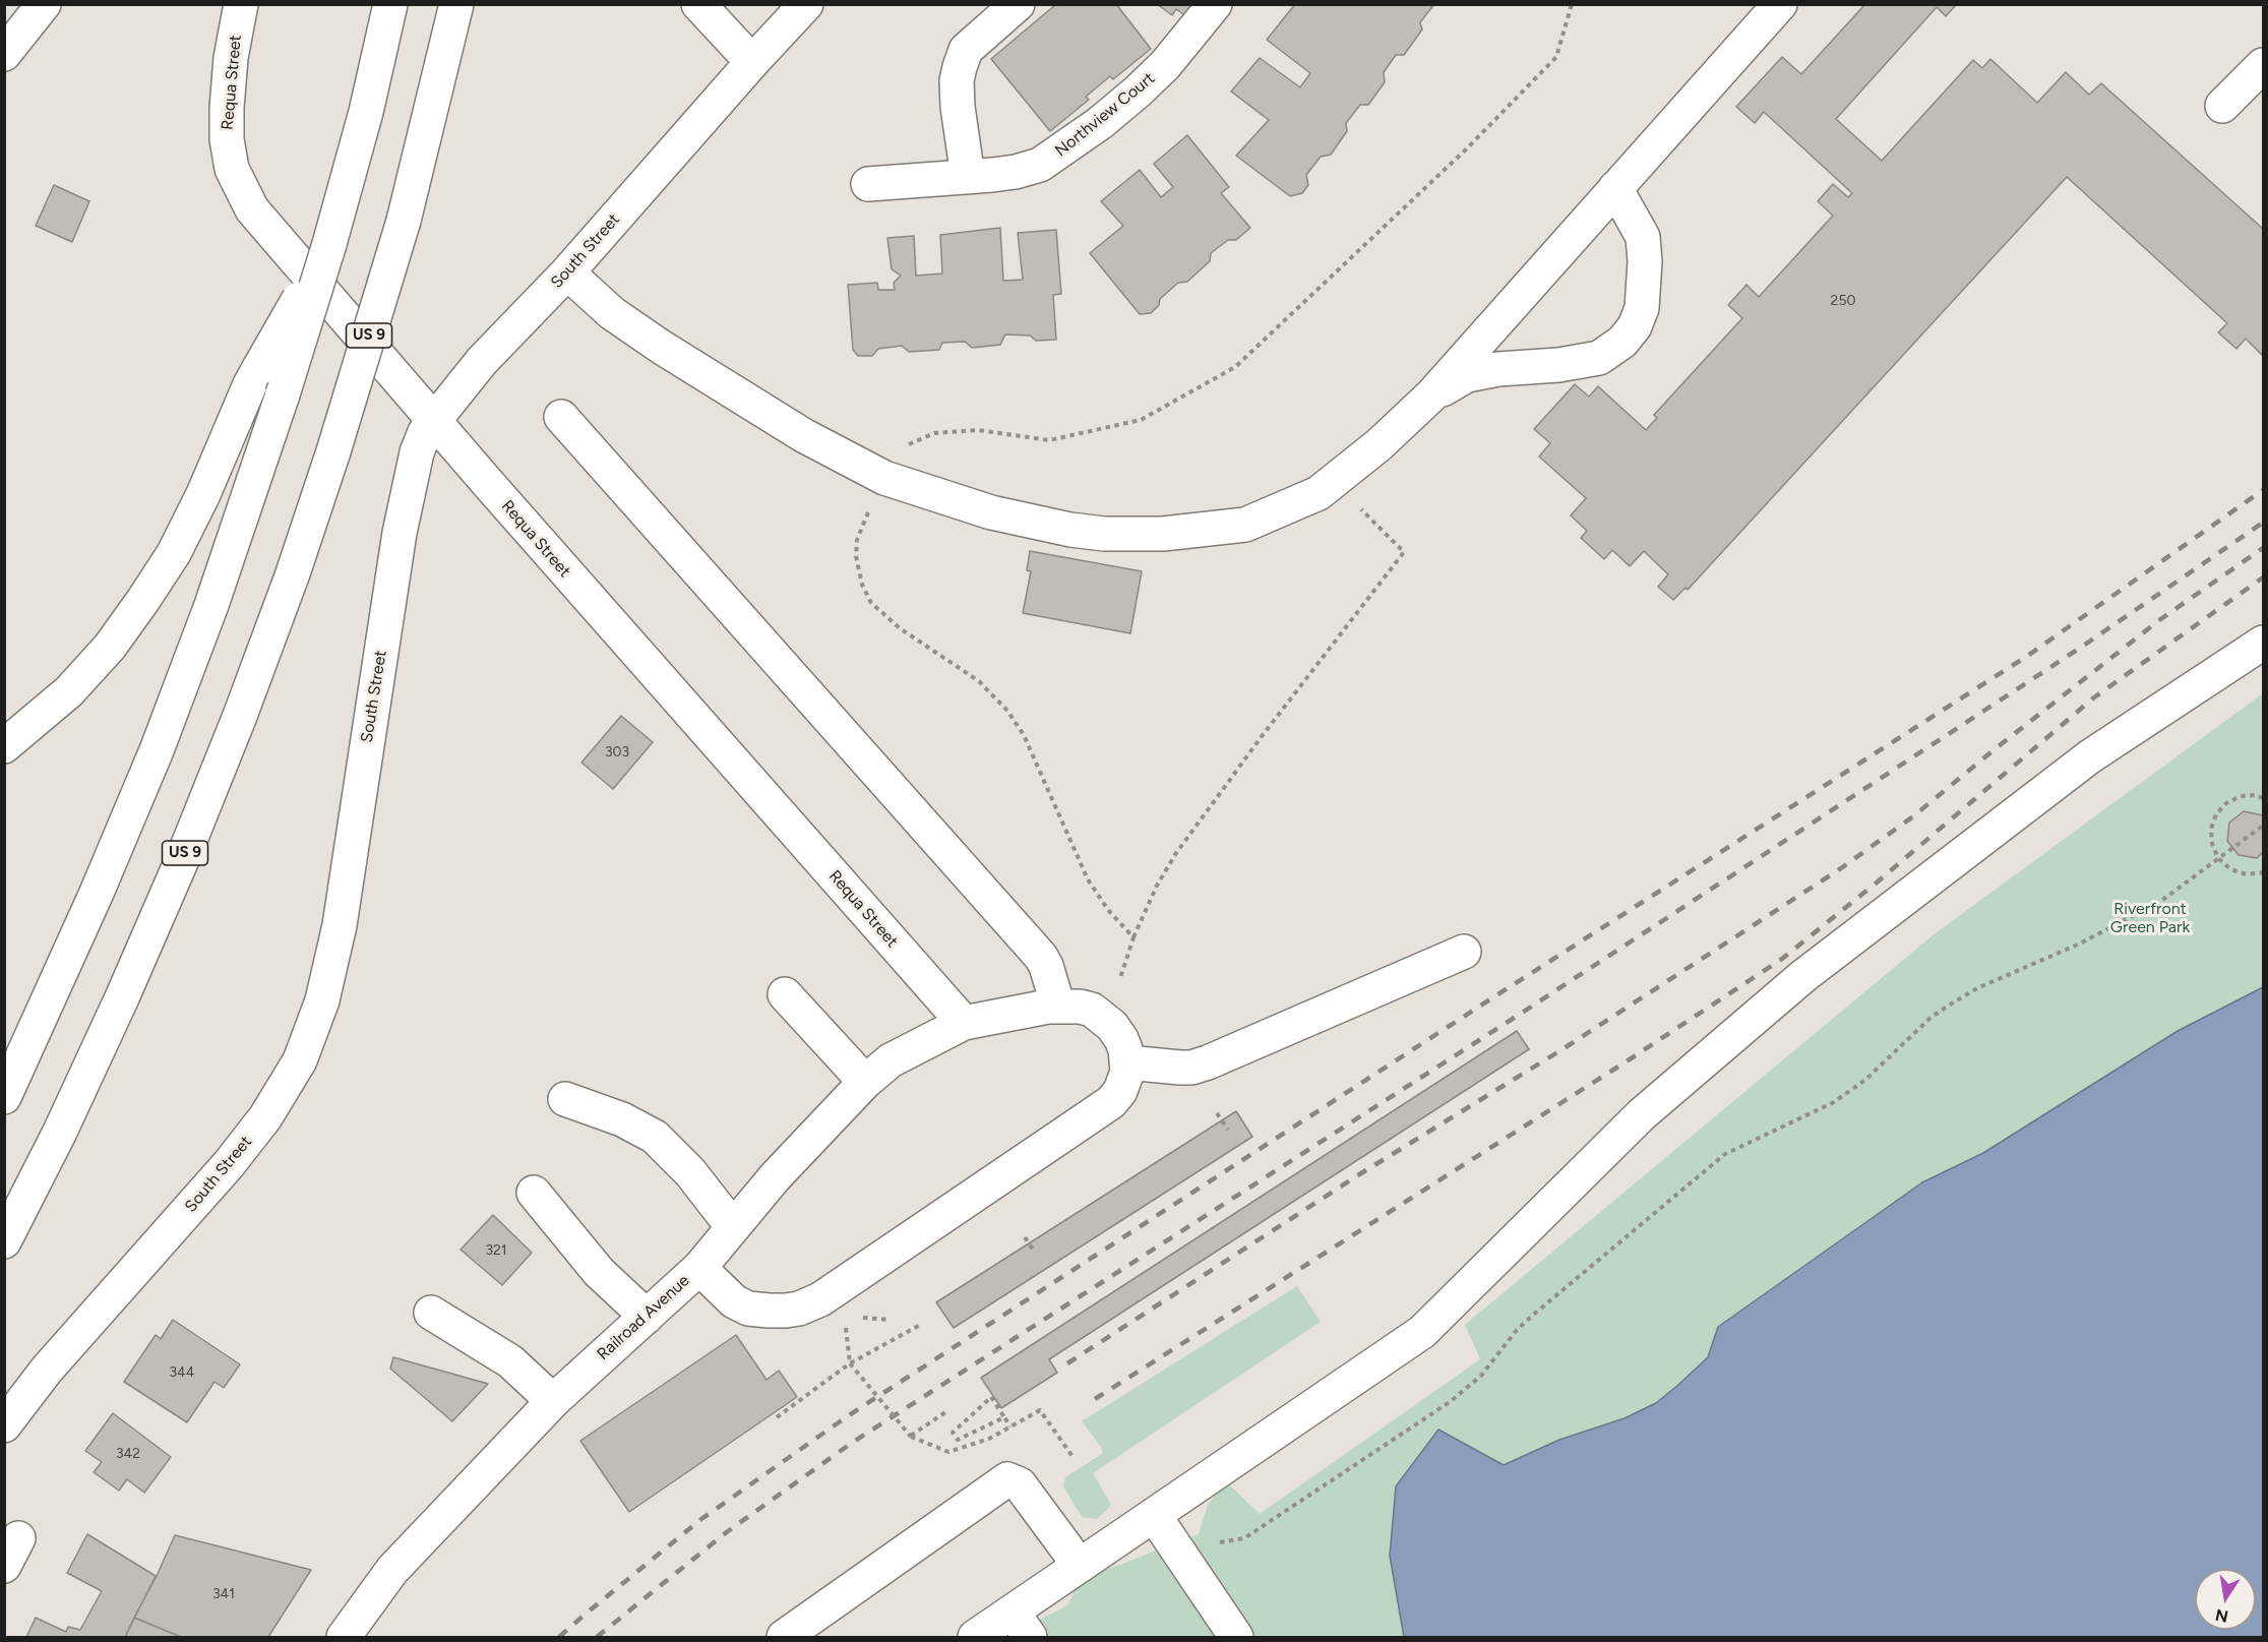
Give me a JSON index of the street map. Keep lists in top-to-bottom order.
{
  "streets": {
    "main road": [
      "Requa Street",
      "Northview Court",
      "South Street",
      "US 9",
      "Railroad Avenue"
    ]
  },
  "crossings": [
    ["Requa Street", "South Street"],
    ["Requa Street", "Railroad Avenue"]
  ],
  "parks": ["Riverfront Green Park"],
  "house_numbers": [
    "250",
    "303",
    "321",
    "344",
    "342",
    "341"
  ],
  "north": "bottom"
}
